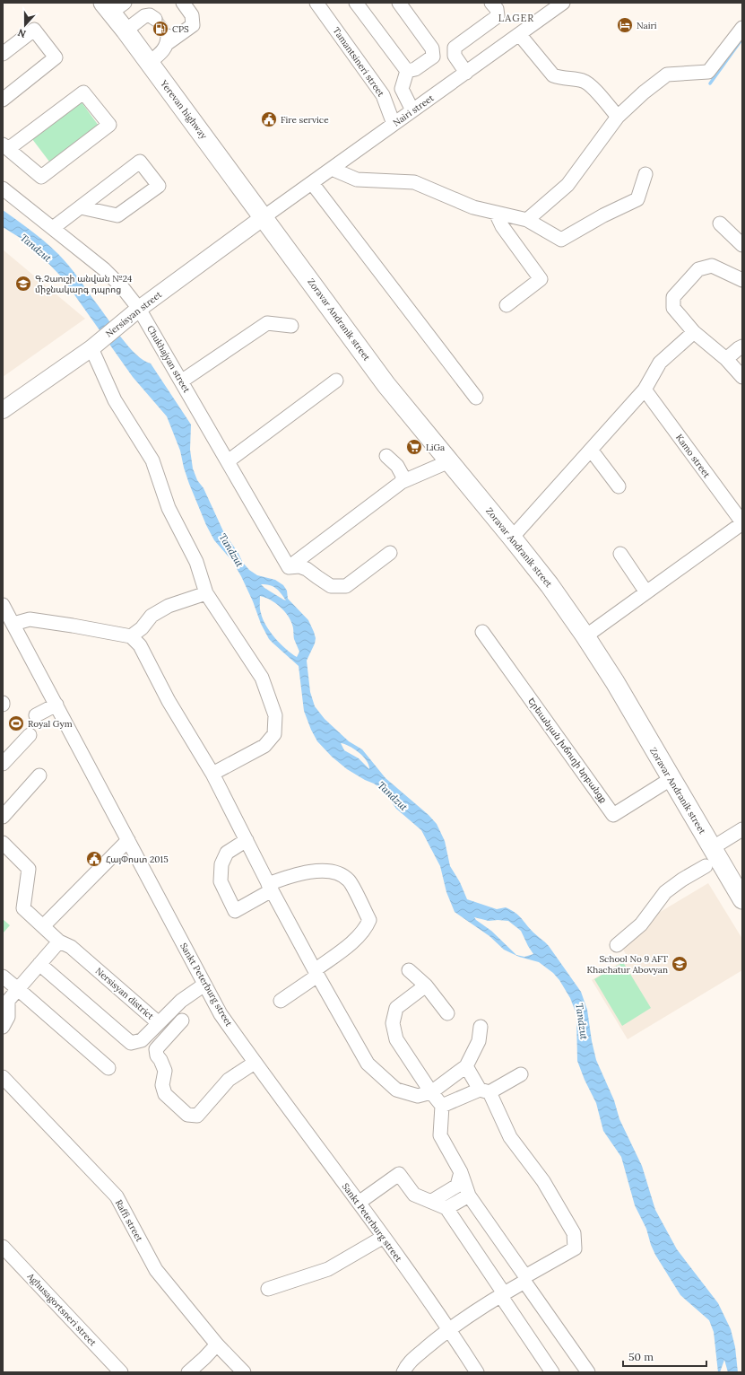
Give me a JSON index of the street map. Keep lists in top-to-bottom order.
{
  "streets": {
    "highway": ["Yerevan highway", "Zoravar Andranik street"],
    "main road": ["Nersisyan street"],
    "street": [
      "Tamantsineri street",
      "Nairi street",
      "Chukhajyan street",
      "Kamo street",
      "Երեւանյան խճուղի նրբանցք",
      "Sankt Peterburg street",
      "Nersisyan district",
      "Raffi street",
      "Aghusagortsneri street"
    ]
  },
  "crossings": [
    ["Tamantsineri street", "Nairi street"],
    ["Yerevan highway", "Nairi street"],
    ["Yerevan highway", "Nersisyan street"],
    ["Yerevan highway", "Zoravar Andranik street"],
    ["Nairi street", "Nersisyan street"],
    ["Nairi street", "Zoravar Andranik street"],
    ["Nersisyan street", "Zoravar Andranik street"],
    ["Nersisyan street", "Chukhajyan street"],
    ["Zoravar Andranik street", "Երեւանյան խճուղի նրբանցք"],
    ["Sankt Peterburg street", "Nersisyan district"]
  ],
  "districts": ["LAGER"],
  "water": ["Tandzut"],
  "places": {
    "hotel": ["Nairi"],
    "fuel station": ["CPS"],
    "public building": ["Fire service", "ՀայՓոստ 2015"],
    "school or university": ["Գ.Չաուշի անվան №24 միջնակարգ դպրոց", "School No 9 AFT Khachatur Abovyan"],
    "supermarket": ["LiGa"],
    "sports": ["Royal Gym"]
  },
  "scale_bar": "50 m",
  "north": "bottom"
}
